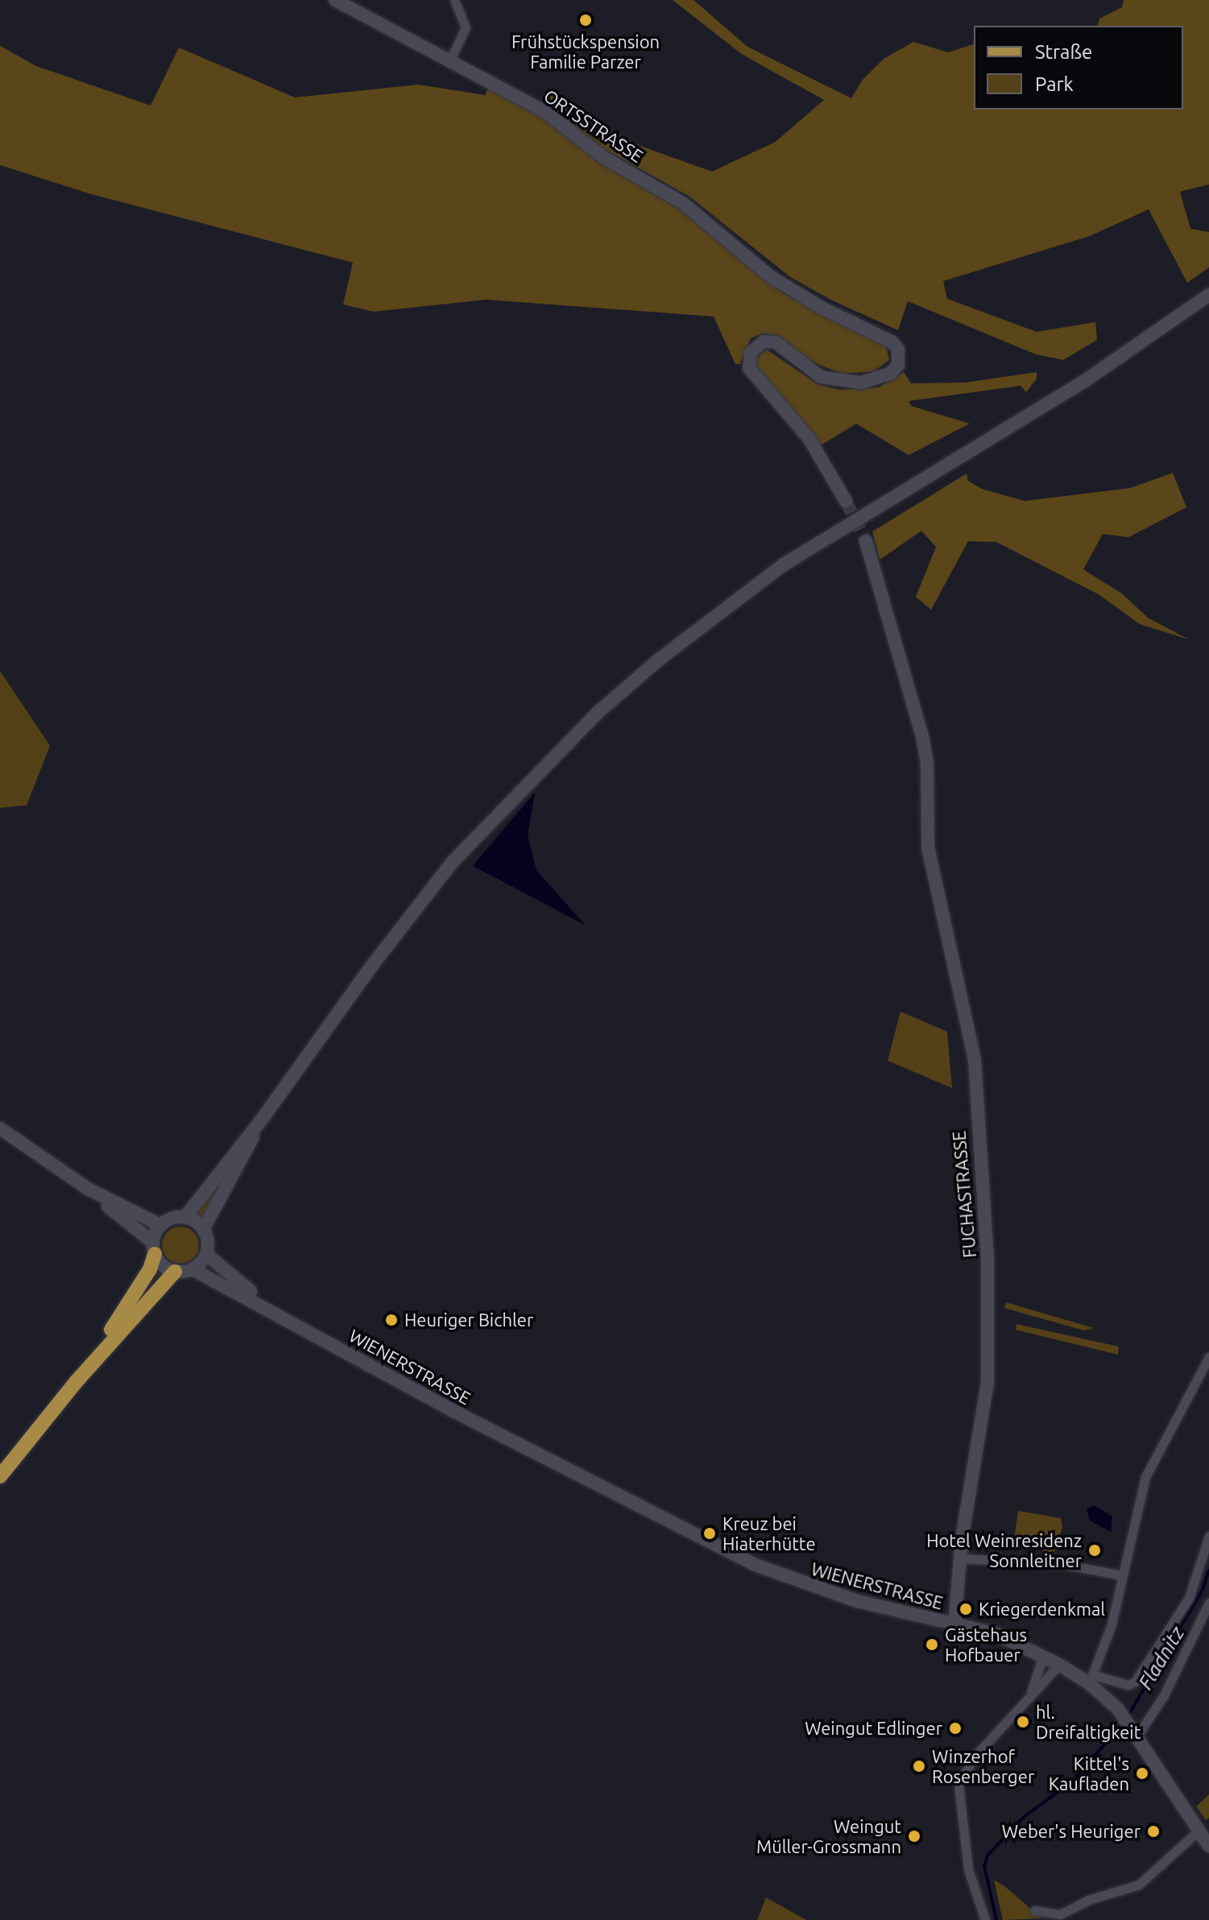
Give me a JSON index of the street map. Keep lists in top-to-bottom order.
{
  "streets": {
    "street": ["ORTSSTRASSE", "FUCHASTRASSE", "WIENERSTRASSE"]
  },
  "crossings": [
    ["FUCHASTRASSE", "WIENERSTRASSE"]
  ],
  "water": ["Fladnitz"],
  "places": [
    "Frühstückspension Familie Parzer",
    "Heuriger Bichler",
    "Kreuz bei Hiaterhütte",
    "Hotel Weinresidenz Sonnleitner",
    "Kriegerdenkmal",
    "Gästehaus Hofbauer",
    "hl. Dreifaltigkeit",
    "Weingut Edlinger",
    "Winzerhof Rosenberger",
    "Kittel's Kaufladen",
    "Weber's Heuriger",
    "Weingut Müller-Grossmann"
  ],
  "legend": ["Straße", "Park"]
}
